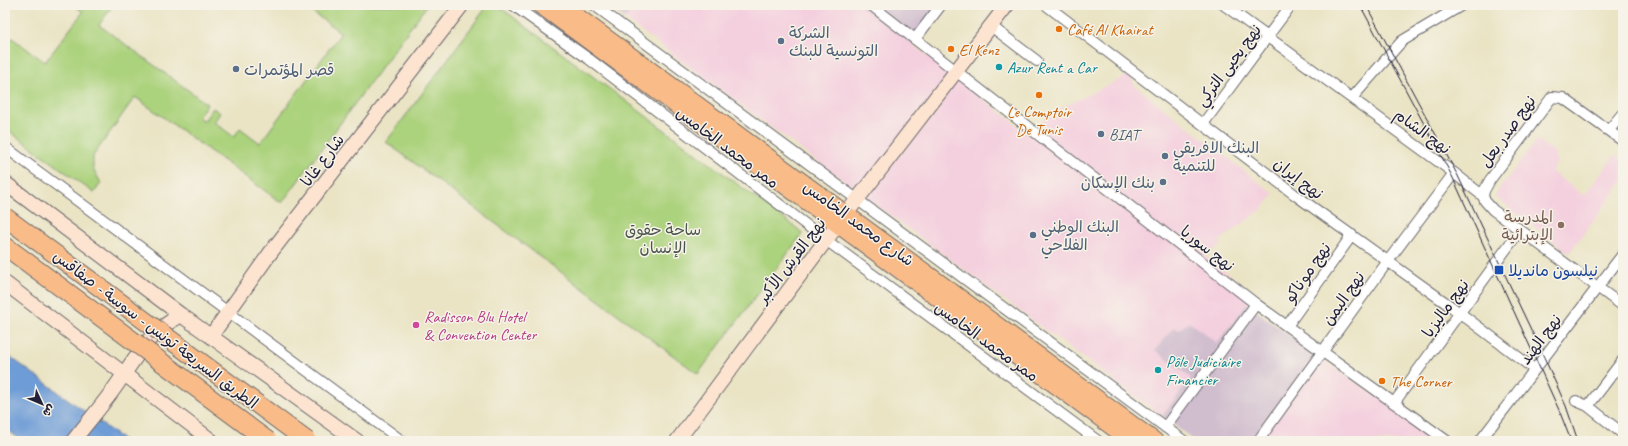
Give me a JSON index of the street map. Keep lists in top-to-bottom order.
{
  "streets": {
    "highway": ["الطريق السريعة تونس - سوسة - صفاقس"],
    "main road": ["شارع غانا", "شارع محمد الخامس", "نهج القرش الأكبر"],
    "street": [
      "نهج يحيى التركي",
      "نهج الشام",
      "نهج صدر بعل",
      "ممر محمد الخامس",
      "نهج إيران",
      "نهج سوريا",
      "نهج موناكو",
      "نهج اليمن",
      "نهج ماليزيا",
      "نهج الهند"
    ]
  },
  "crossings": [
    ["نهج يحيى التركي", "نهج الشام"],
    ["نهج يحيى التركي", "نهج إيران"],
    ["نهج الشام", "نهج صدر بعل"],
    ["نهج الشام", "نهج اليمن"],
    ["نهج الشام", "نهج ماليزيا"],
    ["نهج الشام", "نهج الهند"],
    ["ممر محمد الخامس", "نهج القرش الأكبر"],
    ["نهج إيران", "نهج موناكو"],
    ["نهج إيران", "نهج اليمن"],
    ["نهج إيران", "نهج ماليزيا"],
    ["شارع محمد الخامس", "نهج القرش الأكبر"],
    ["نهج سوريا", "نهج القرش الأكبر"],
    ["نهج سوريا", "نهج موناكو"],
    ["نهج سوريا", "نهج اليمن"],
    ["نهج سوريا", "نهج ماليزيا"]
  ],
  "parks": ["ساحة حقوق الإنسان"],
  "places": {
    "other": [
      "Café Al Khairat",
      "الشركة التونسية للبنك",
      "El Kenz",
      "Azur Rent a Car",
      "قصر المؤتمرات",
      "Le Comptoir De Tunis",
      "BIAT",
      "البنك الافريقي للتنمية",
      "بنك الإسكان",
      "المدرسة الإبترائية",
      "البنك الوطني الفلاحي",
      "Radisson Blu Hotel & Convention Center",
      "Pôle Judiciaire Financier",
      "The Corner"
    ],
    "transit": ["نيلسون مانديلا"]
  },
  "north": "bottom right"
}
